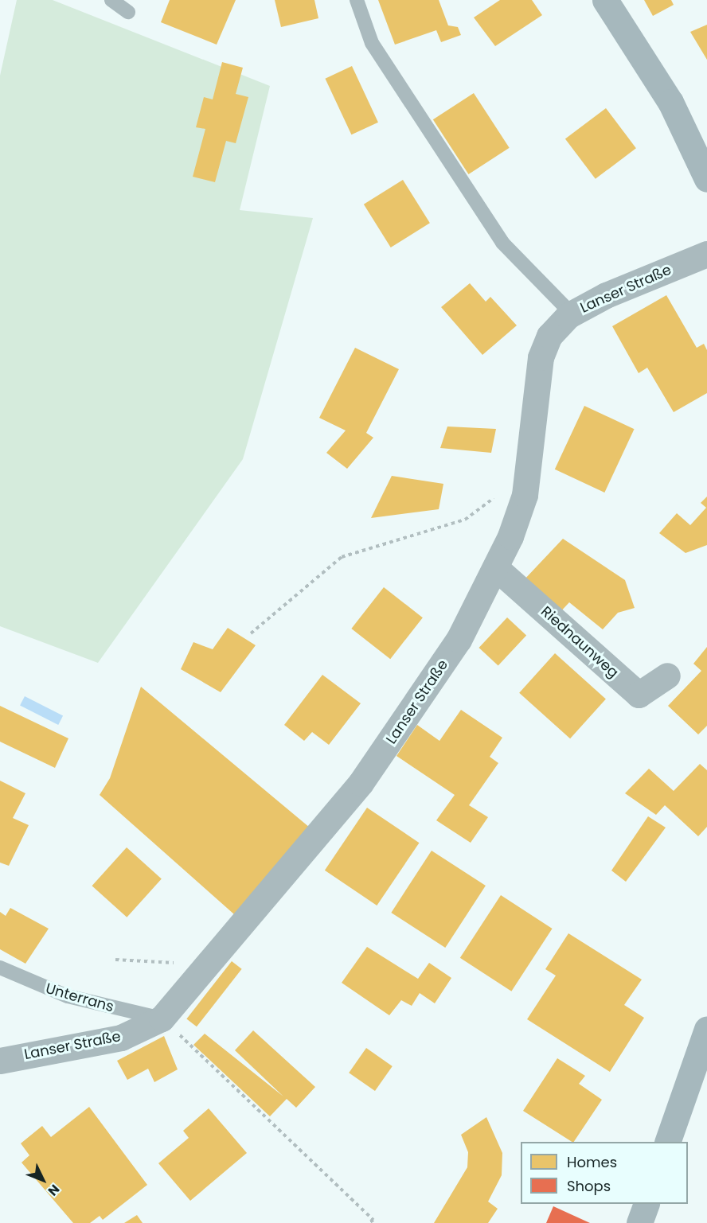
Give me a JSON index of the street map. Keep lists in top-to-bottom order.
{
  "streets": {
    "street": ["Lanser Straße", "Riednaunweg"],
    "lane": ["Unterrans"]
  },
  "crossings": [
    ["Lanser Straße", "Riednaunweg"],
    ["Lanser Straße", "Unterrans"]
  ],
  "legend": ["Homes", "Shops"],
  "north": "bottom right"
}
